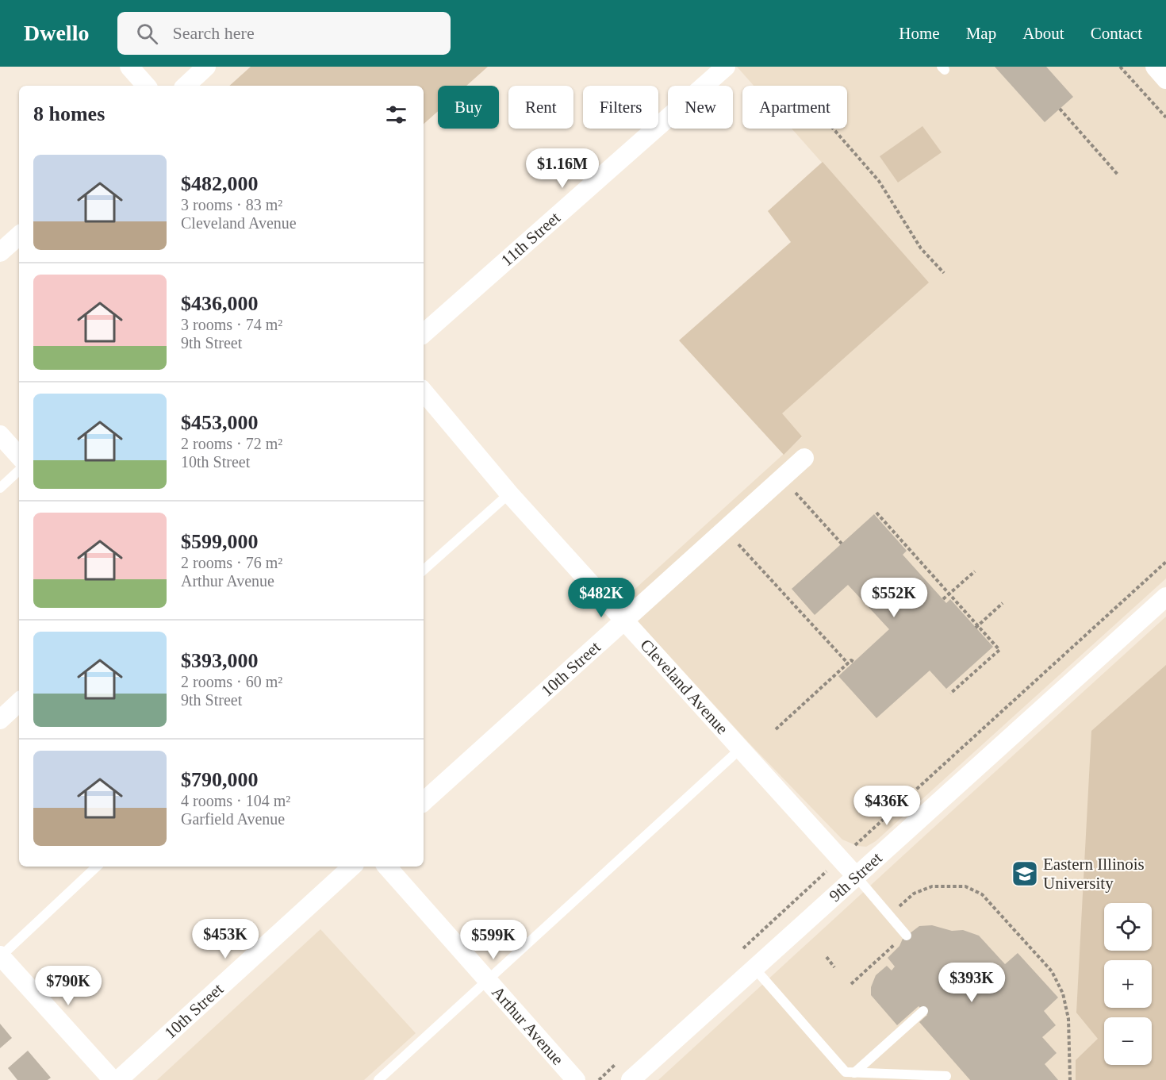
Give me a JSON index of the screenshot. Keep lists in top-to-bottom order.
{
  "streets": {
    "street": [
      "11th Street",
      "10th Street",
      "Cleveland Avenue",
      "9th Street",
      "Arthur Avenue"
    ]
  },
  "crossings": [
    ["10th Street", "Cleveland Avenue"],
    ["Cleveland Avenue", "9th Street"]
  ],
  "places": {
    "school or university": ["Eastern Illinois University"]
  },
  "page": {
    "header": "Dwello",
    "search": "Search here",
    "nav": [
      "Home",
      "Map",
      "About",
      "Contact"
    ],
    "chip": [
      "Buy",
      "Rent",
      "Filters",
      "New",
      "Apartment"
    ],
    "heading": "8 homes",
    "list": [
      {
        "name": "$482,000",
        "note": "3 rooms · 83 m² · Cleveland Avenue"
      },
      {
        "name": "$436,000",
        "note": "3 rooms · 74 m² · 9th Street"
      },
      {
        "name": "$453,000",
        "note": "2 rooms · 72 m² · 10th Street"
      },
      {
        "name": "$599,000",
        "note": "2 rooms · 76 m² · Arthur Avenue"
      },
      {
        "name": "$393,000",
        "note": "2 rooms · 60 m² · 9th Street"
      },
      {
        "name": "$790,000",
        "note": "4 rooms · 104 m² · Garfield Avenue"
      }
    ],
    "price": [
      "$1.16M",
      "$482K",
      "$552K",
      "$436K",
      "$453K",
      "$599K",
      "$393K",
      "$790K"
    ],
    "map_buttons": ["+", "−"]
  }
}
